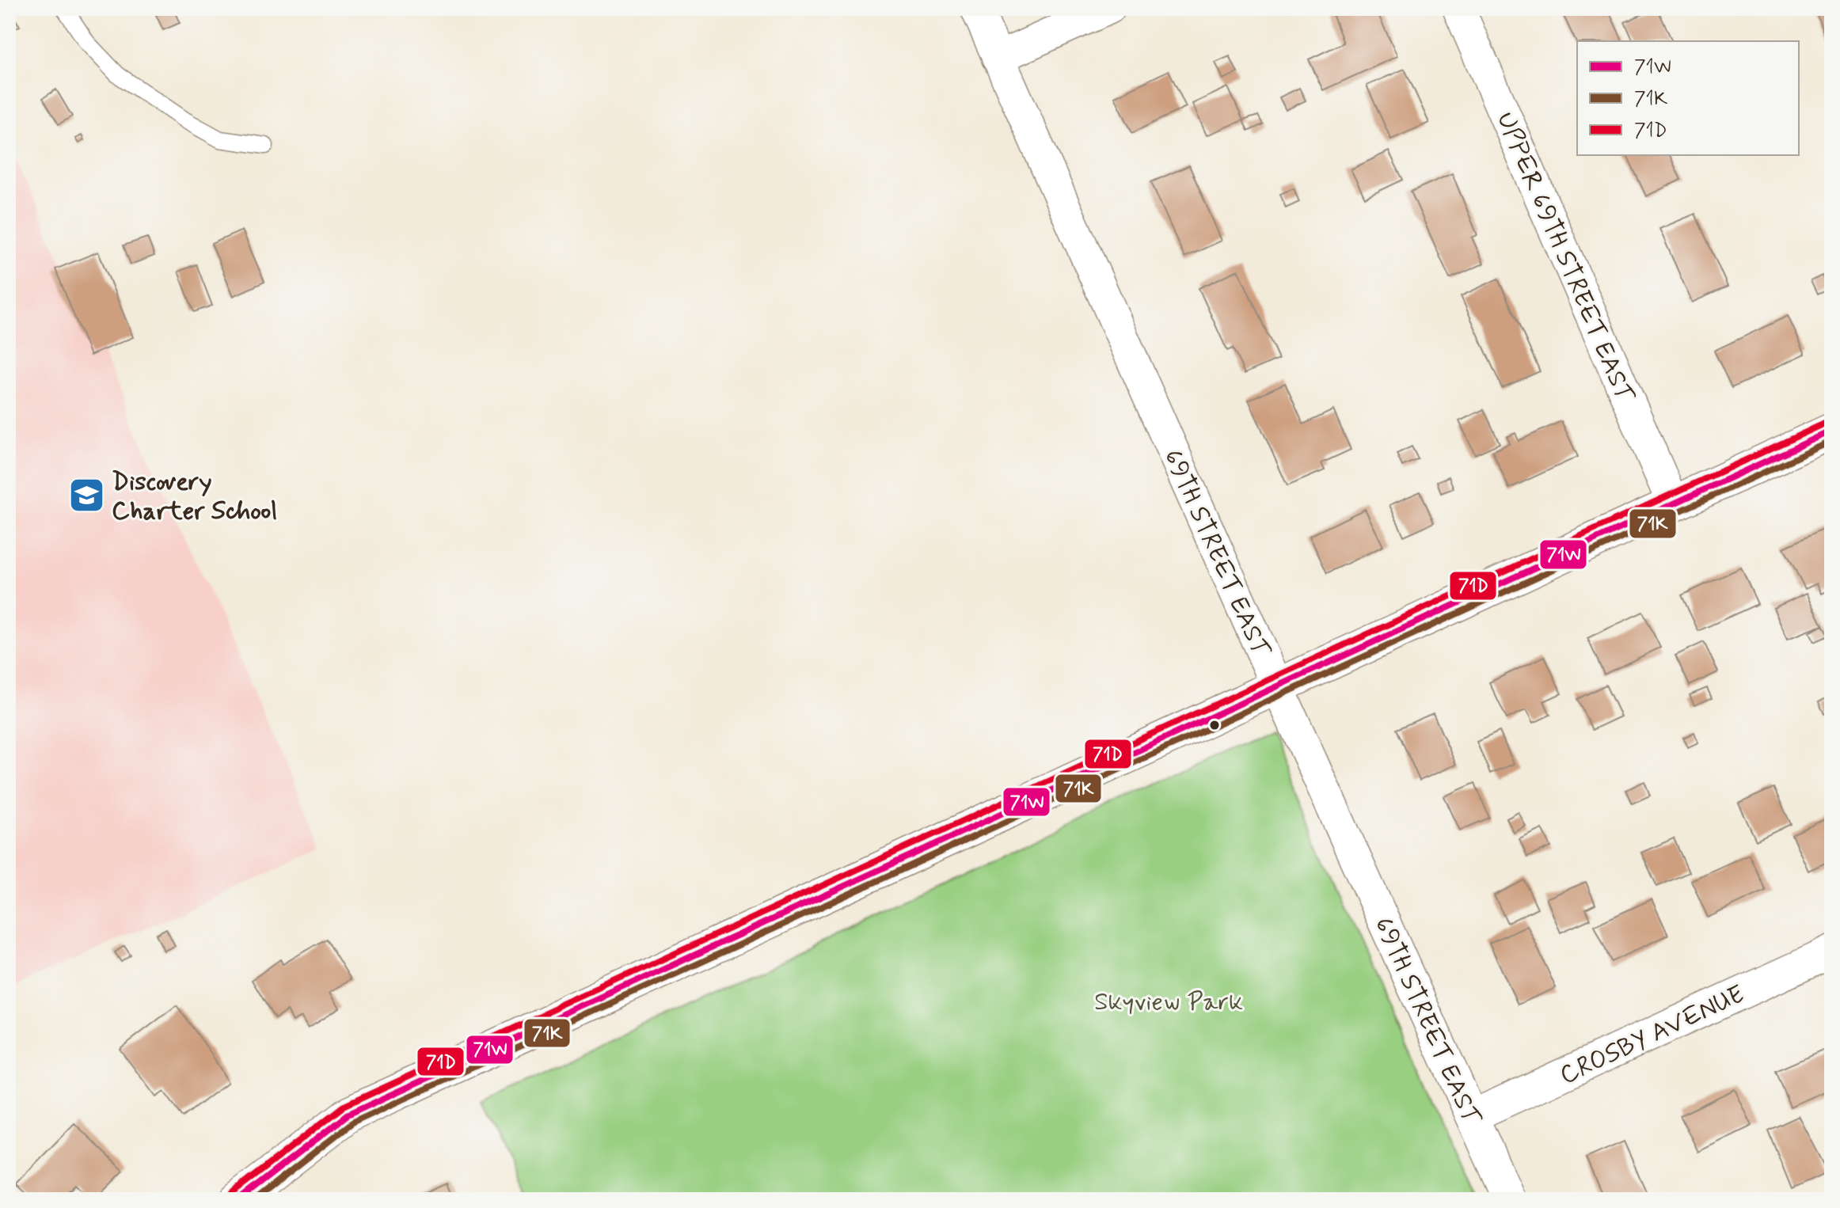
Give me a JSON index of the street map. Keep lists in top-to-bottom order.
{
  "streets": {
    "street": ["UPPER 69TH STREET EAST", "69TH STREET EAST", "CROSBY AVENUE"]
  },
  "crossings": [
    ["69TH STREET EAST", "CROSBY AVENUE"]
  ],
  "parks": ["Skyview Park"],
  "places": {
    "school or university": ["Discovery Charter School"]
  },
  "lines": ["transit line 71D", "transit line 71W", "transit line 71K"],
  "legend": ["71W", "71K", "71D"]
}
